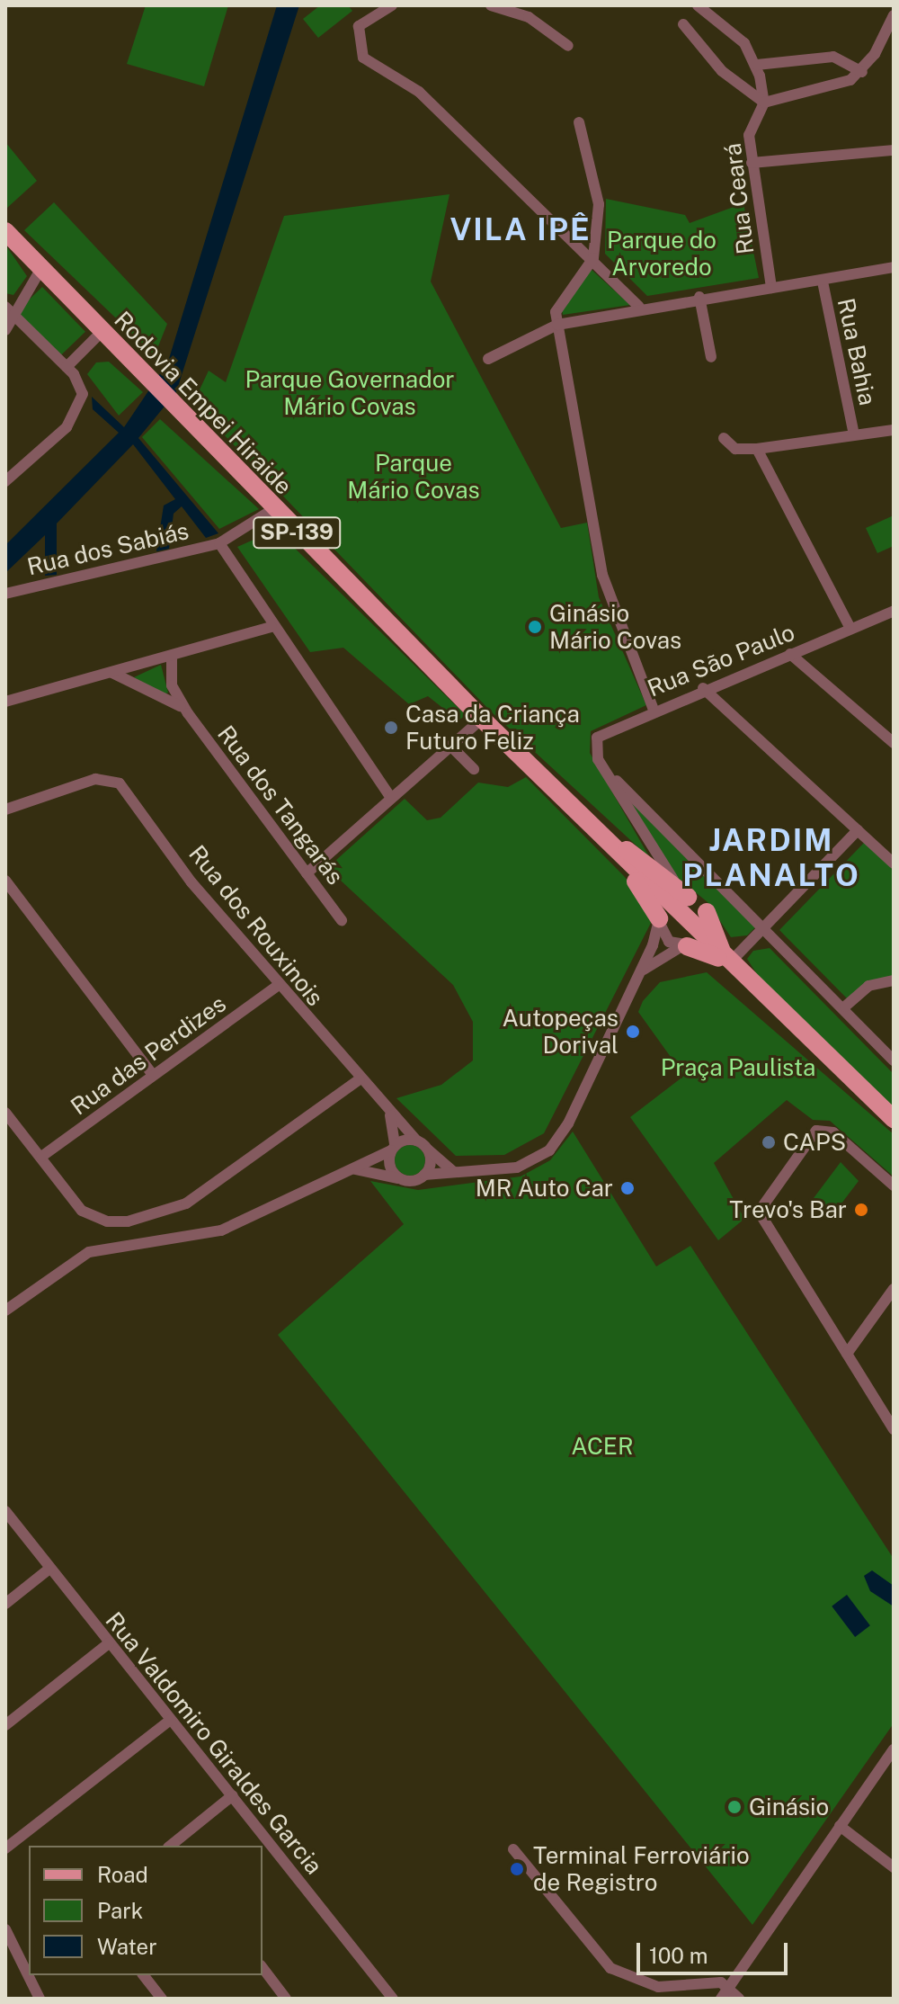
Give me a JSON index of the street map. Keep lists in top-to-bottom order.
{
  "streets": {
    "main road": ["Rodovia Empei Hiraide", "SP-139"],
    "street": [
      "Rua Ceará",
      "Rua Bahia",
      "Rua dos Sabiás",
      "Rua São Paulo",
      "Rua dos Tangarás",
      "Rua dos Rouxinois",
      "Rua das Perdizes",
      "Rua Valdomiro Giraldes Garcia"
    ]
  },
  "crossings": [
    ["Rodovia Empei Hiraide", "Rua dos Sabiás"],
    ["Rua dos Rouxinois", "Rua das Perdizes"]
  ],
  "districts": ["VILA IPÊ", "JARDIM PLANALTO"],
  "parks": [
    "Parque do Arvoredo",
    "Parque Governador Mário Covas",
    "Parque Mário Covas",
    "Praça Paulista",
    "ACER"
  ],
  "places": [
    "Ginásio Mário Covas",
    "Casa da Criança Futuro Feliz",
    "Autopeças Dorival",
    "CAPS",
    "MR Auto Car",
    "Trevo's Bar",
    "Ginásio",
    "Terminal Ferroviário de Registro"
  ],
  "legend": ["Road", "Park", "Water"],
  "scale_bar": "100 m"
}
